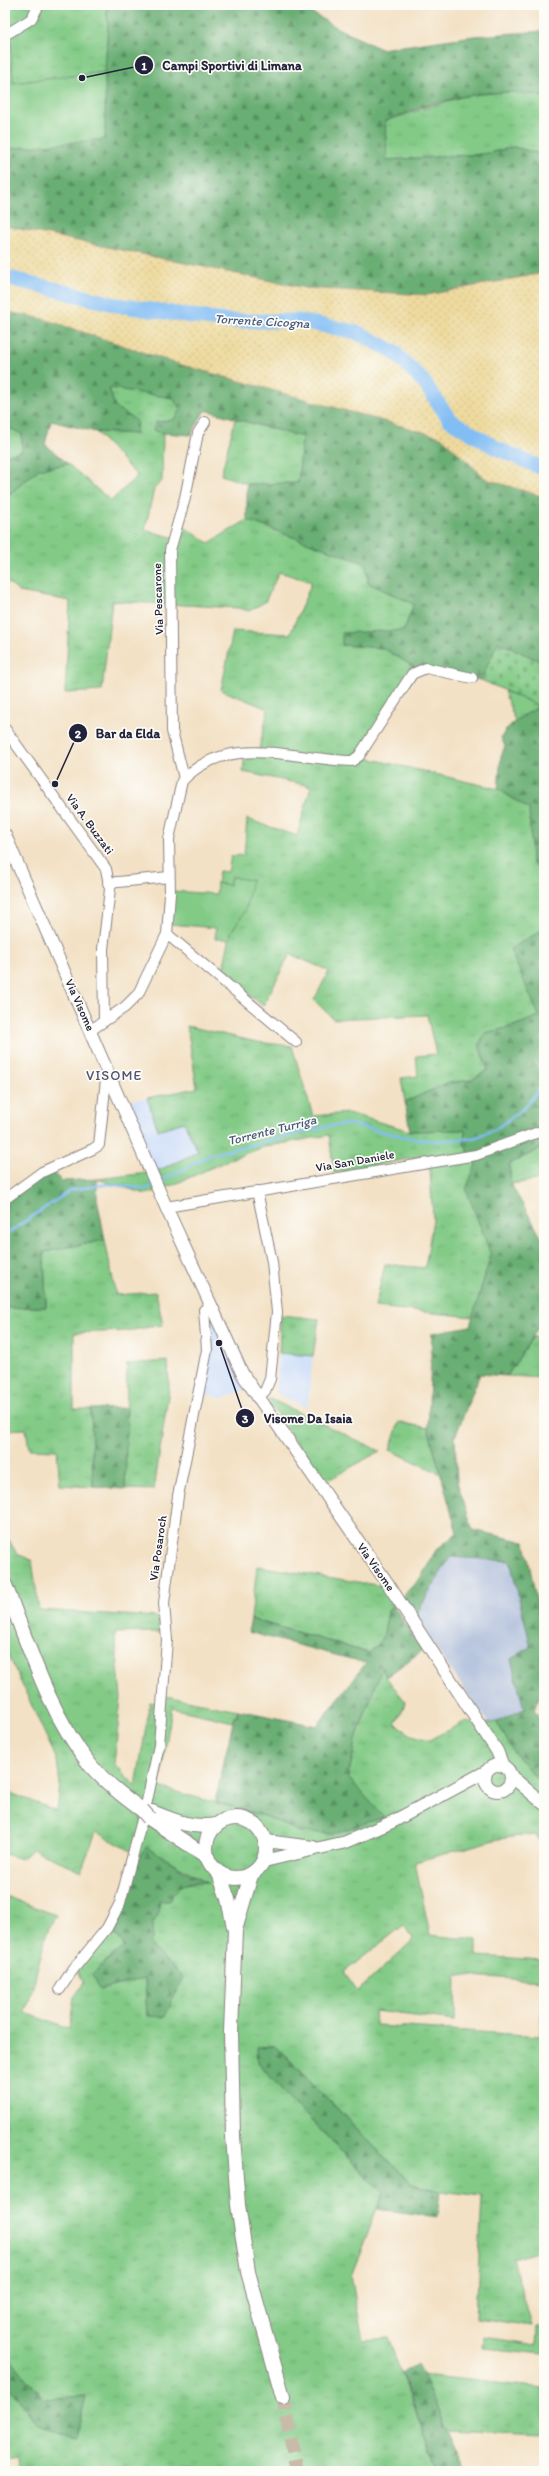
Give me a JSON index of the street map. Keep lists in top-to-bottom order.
{
  "streets": {
    "street": [
      "Via Pescarone",
      "Via A. Buzzati",
      "Via Visome",
      "Via San Daniele",
      "Via Posaroch"
    ]
  },
  "crossings": [
    ["Via Visome", "Via San Daniele"],
    ["Via Visome", "Via Posaroch"]
  ],
  "districts": ["VISOME"],
  "water": ["Torrente Cicogna", "Torrente Turriga"],
  "places": ["Campi Sportivi di Limana", "Bar da Elda", "Visome Da Isaia"]
}
